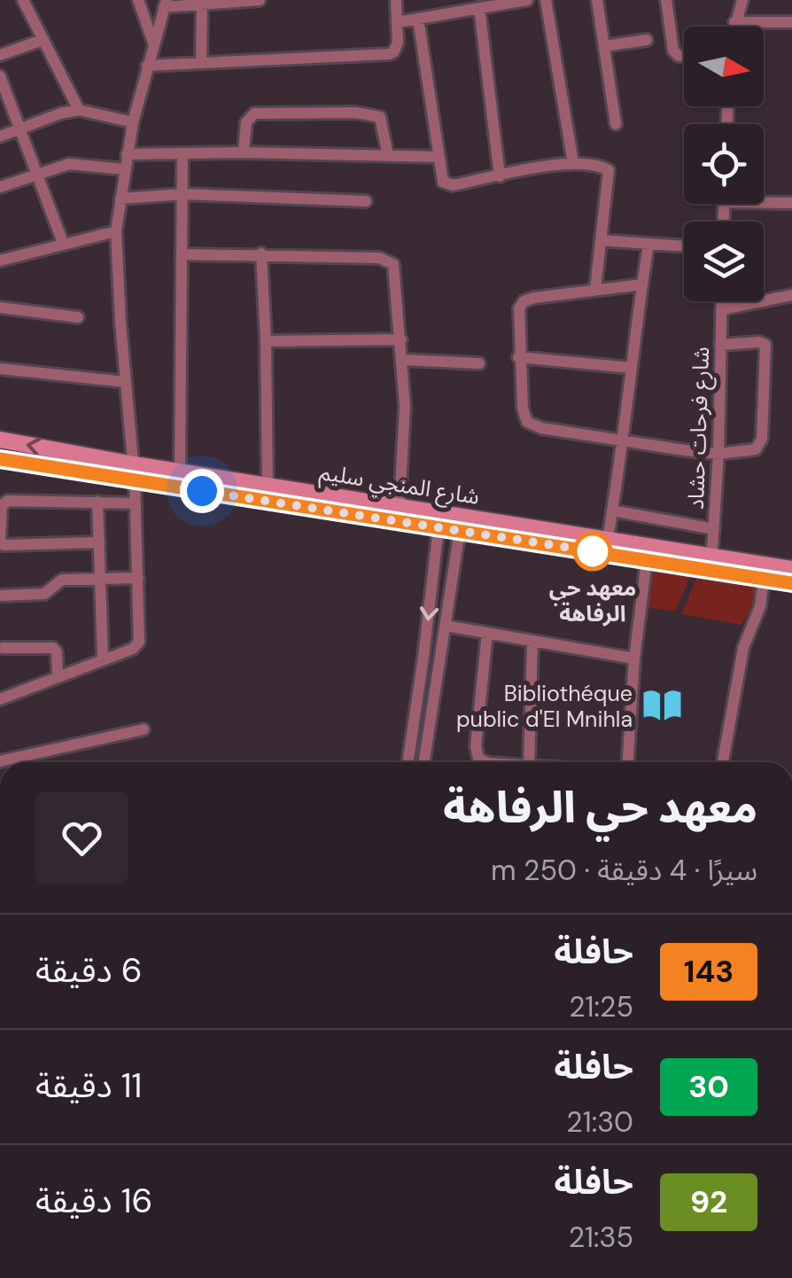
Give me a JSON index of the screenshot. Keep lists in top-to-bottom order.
{
  "streets": {
    "main road": ["شارع المنجي سليم"],
    "street": ["شارع فرحات حشاد"]
  },
  "crossings": [
    ["شارع فرحات حشاد", "شارع المنجي سليم"]
  ],
  "places": {
    "other": ["معهد حي الرفاهة"],
    "library": ["Bibliothéque public d'El Mnihla"]
  },
  "lines": ["bus line 143"],
  "north": "right",
  "page": {
    "heading": ["معهد حي الرفاهة", "سيرًا · 4 دقيقة · 250 m"],
    "list": [
      {
        "mark": "143",
        "name": "حافلة",
        "note": "21:25",
        "value": "6 دقيقة"
      },
      {
        "mark": "30",
        "name": "حافلة",
        "note": "21:30",
        "value": "11 دقيقة"
      },
      {
        "mark": "92",
        "name": "حافلة",
        "note": "21:35",
        "value": "16 دقيقة"
      }
    ]
  }
}
